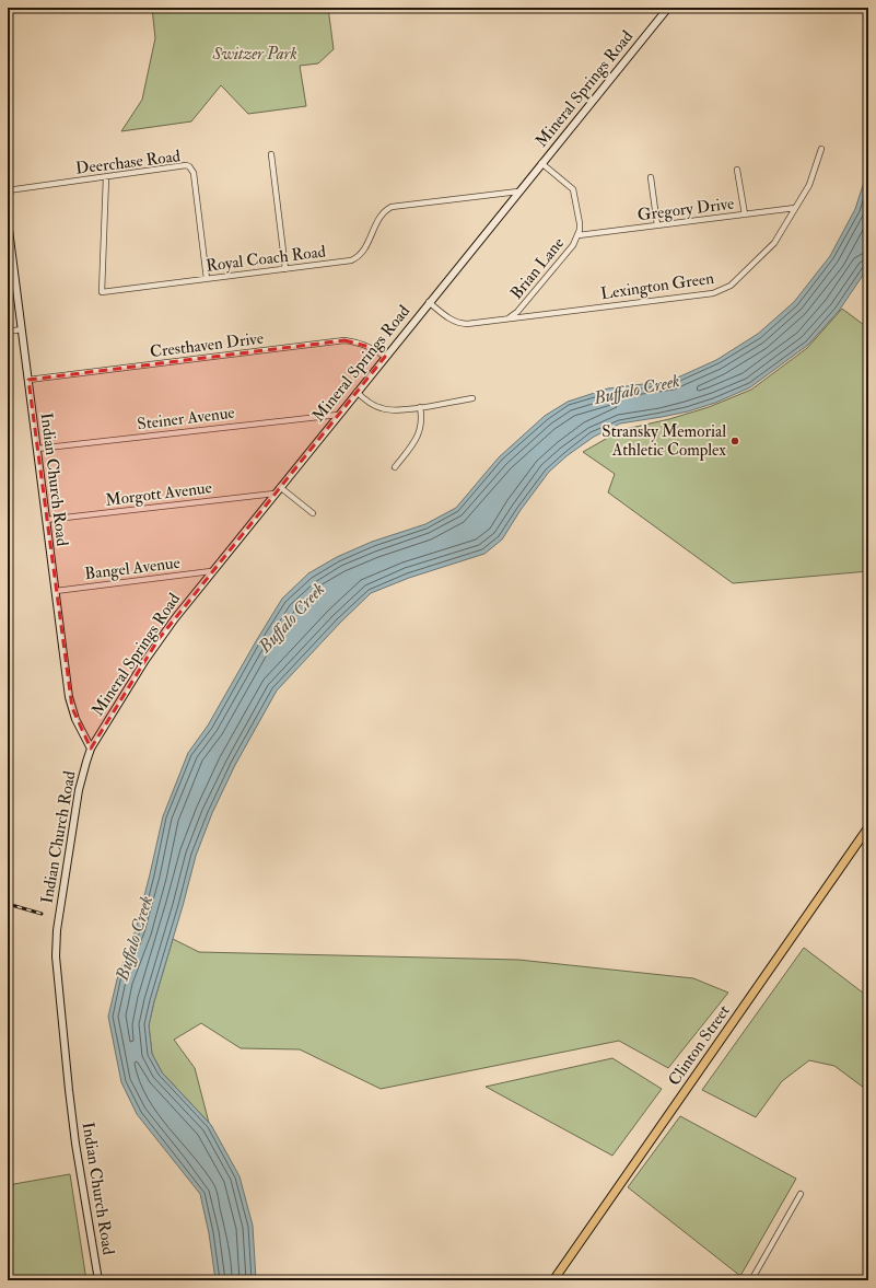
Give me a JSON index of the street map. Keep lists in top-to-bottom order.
{
  "streets": {
    "main road": ["Clinton Street"],
    "street": [
      "Mineral Springs Road",
      "Deerchase Road",
      "Gregory Drive",
      "Royal Coach Road",
      "Brian Lane",
      "Lexington Green",
      "Cresthaven Drive",
      "Steiner Avenue",
      "Indian Church Road",
      "Morgott Avenue",
      "Bangel Avenue"
    ]
  },
  "crossings": [
    ["Mineral Springs Road", "Royal Coach Road"],
    ["Mineral Springs Road", "Brian Lane"],
    ["Mineral Springs Road", "Lexington Green"],
    ["Mineral Springs Road", "Cresthaven Drive"],
    ["Mineral Springs Road", "Steiner Avenue"],
    ["Mineral Springs Road", "Indian Church Road"],
    ["Mineral Springs Road", "Morgott Avenue"],
    ["Mineral Springs Road", "Bangel Avenue"],
    ["Deerchase Road", "Royal Coach Road"],
    ["Gregory Drive", "Brian Lane"],
    ["Gregory Drive", "Lexington Green"],
    ["Brian Lane", "Lexington Green"],
    ["Cresthaven Drive", "Indian Church Road"],
    ["Steiner Avenue", "Indian Church Road"],
    ["Indian Church Road", "Morgott Avenue"],
    ["Indian Church Road", "Bangel Avenue"]
  ],
  "water": ["Buffalo Creek"],
  "parks": ["Switzer Park"],
  "places": ["Stransky Memorial Athletic Complex"]
}
